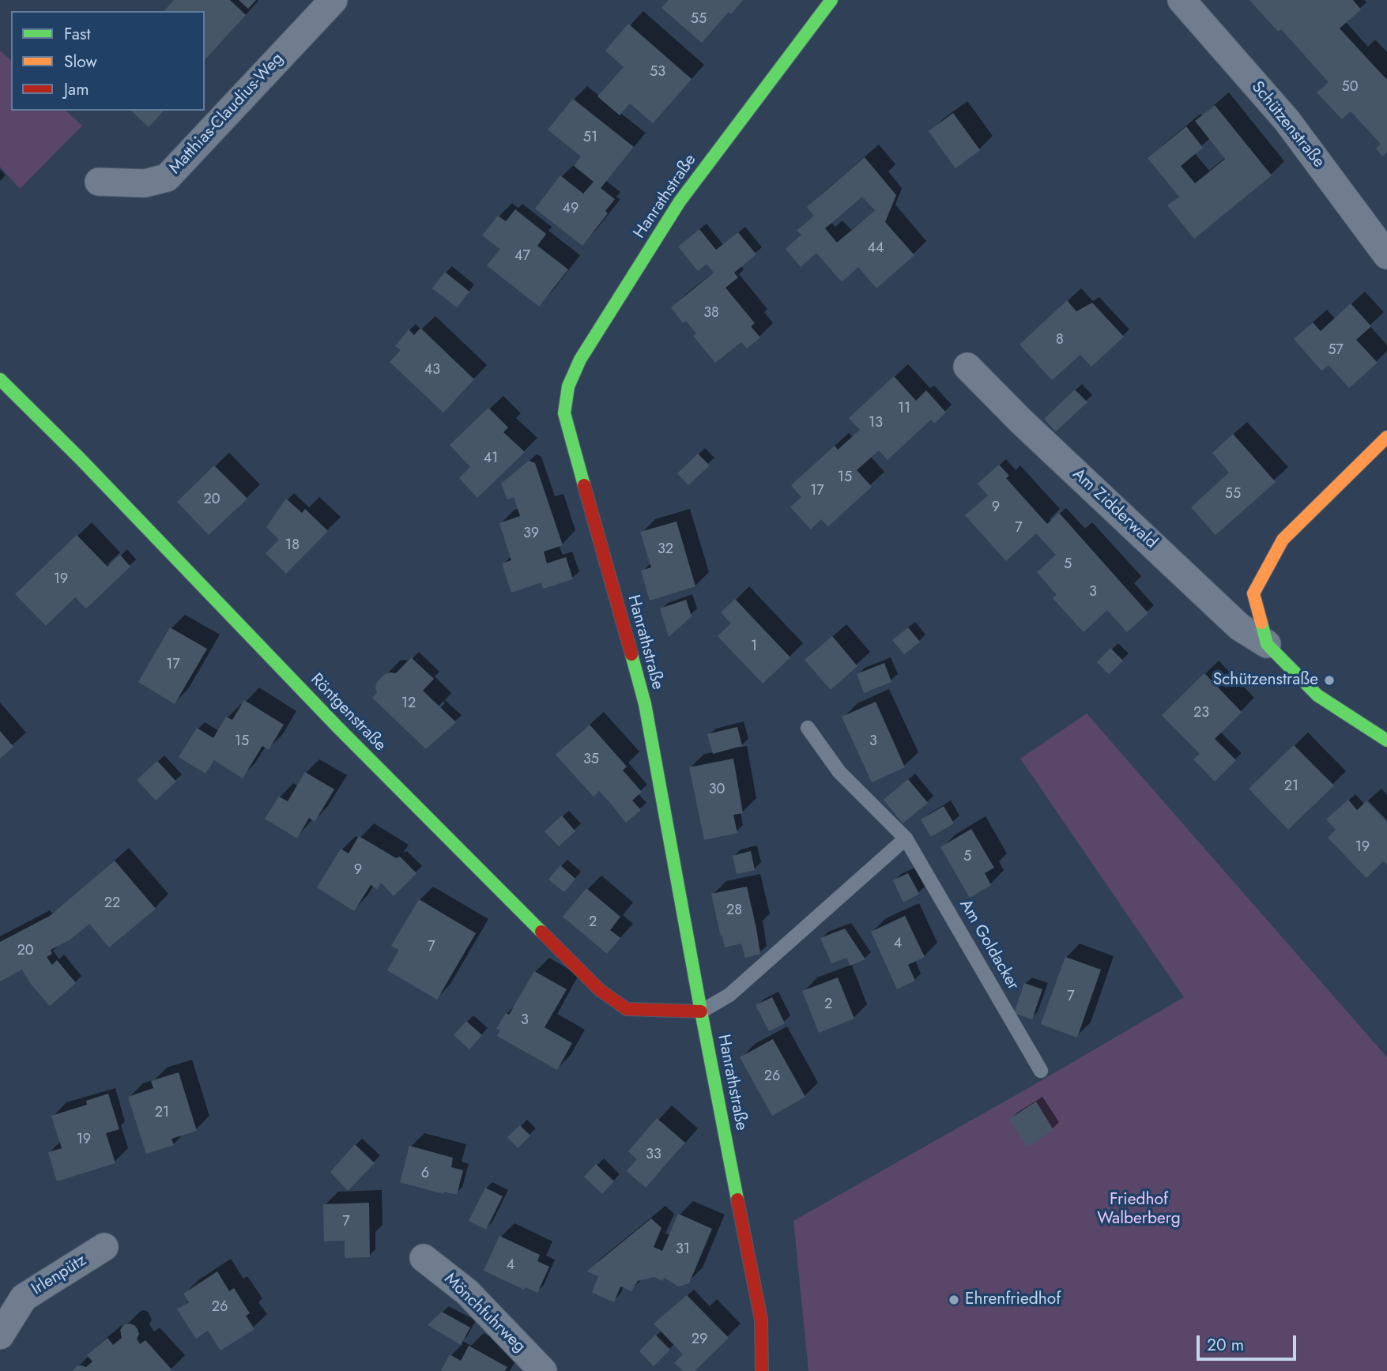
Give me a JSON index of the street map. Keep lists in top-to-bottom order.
{
  "streets": {
    "street": [
      "Matthias-Claudius-Weg",
      "Schützenstraße",
      "Hanrathstraße",
      "Am Zidderwald",
      "Röntgenstraße",
      "Irlenpütz",
      "Mönchfuhrweg"
    ],
    "lane": ["Am Goldacker"]
  },
  "crossings": [
    ["Hanrathstraße", "Röntgenstraße"]
  ],
  "parks": ["Friedhof Walberberg"],
  "places": ["Schützenstraße", "Ehrenfriedhof"],
  "house_numbers": [
    "55",
    "53",
    "50",
    "51",
    "49",
    "44",
    "47",
    "38",
    "8",
    "57",
    "43",
    "11",
    "13",
    "41",
    "15",
    "17",
    "55",
    "20",
    "9",
    "7",
    "39",
    "18",
    "32",
    "5",
    "19",
    "3",
    "1",
    "17",
    "12",
    "23",
    "15",
    "3",
    "35",
    "21",
    "30",
    "19",
    "5",
    "9",
    "22",
    "28",
    "2",
    "4",
    "7",
    "20",
    "7",
    "2",
    "3",
    "26",
    "21",
    "19",
    "33",
    "6",
    "7",
    "31",
    "4",
    "26",
    "29"
  ],
  "legend": ["Fast", "Slow", "Jam"],
  "scale_bar": "20 m"
}
